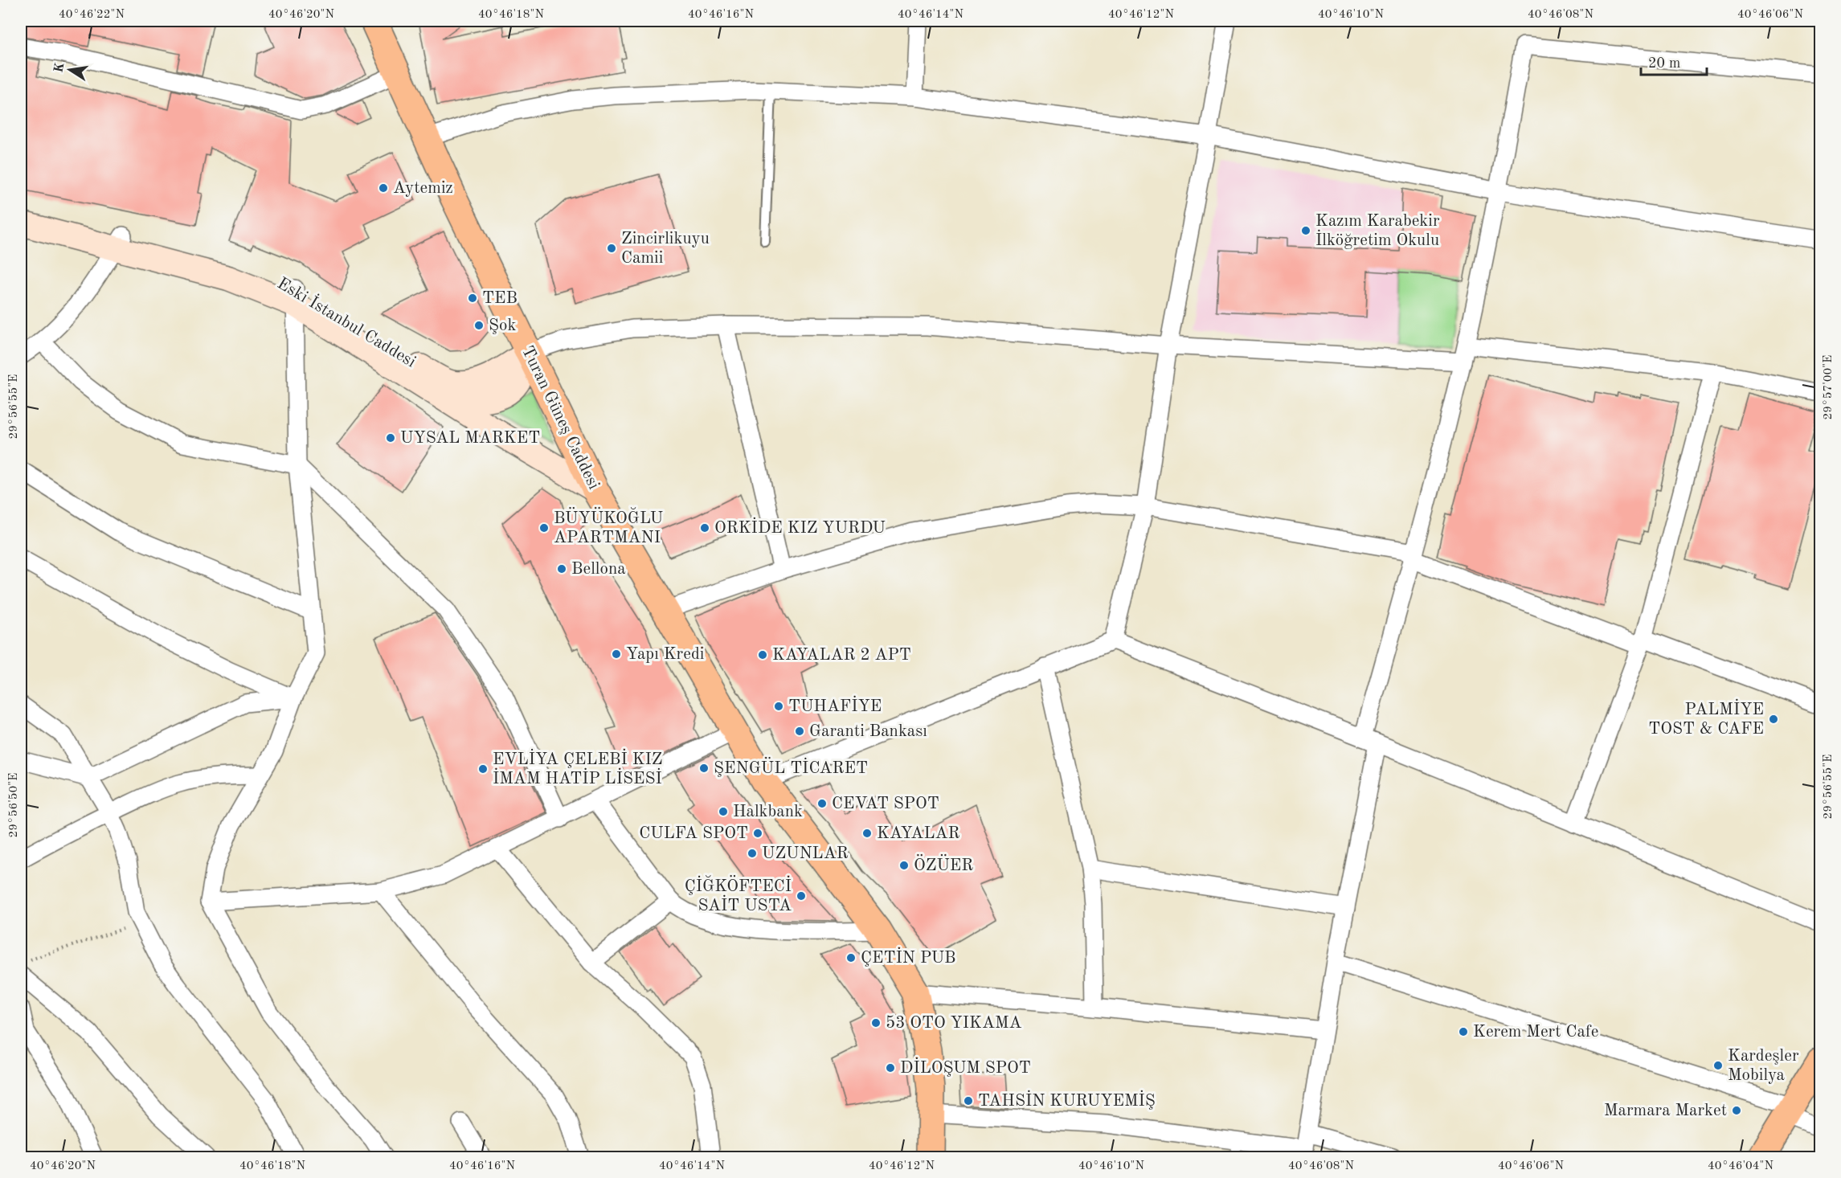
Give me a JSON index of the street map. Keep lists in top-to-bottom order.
{
  "streets": {
    "main road": ["Eski İstanbul Caddesi", "Turan Güneş Caddesi"]
  },
  "crossings": [
    ["Eski İstanbul Caddesi", "Turan Güneş Caddesi"]
  ],
  "places": [
    "Aytemiz",
    "Kazım Karabekir İlköğretim Okulu",
    "Zincirlikuyu Camii",
    "TEB",
    "Şok",
    "UYSAL MARKET",
    "BÜYÜKOĞLU APARTMANI",
    "ORKİDE KIZ YURDU",
    "Bellona",
    "Yapı Kredi",
    "KAYALAR 2 APT",
    "TUHAFİYE",
    "PALMİYE TOST & CAFE",
    "Garanti Bankası",
    "ŞENGÜL TİCARET",
    "EVLİYA ÇELEBİ KIZ İMAM HATİP LİSESİ",
    "CEVAT SPOT",
    "Halkbank",
    "CULFA SPOT",
    "KAYALAR",
    "UZUNLAR",
    "ÖZÜER",
    "ÇİĞKÖFTECİ SAİT USTA",
    "ÇETİN PUB",
    "53 OTO YIKAMA",
    "Kerem Mert Cafe",
    "Kardeşler Mobilya",
    "DİLOŞUM SPOT",
    "TAHSİN KURUYEMİŞ",
    "Marmara Market"
  ],
  "scale_bar": "20 m",
  "north": "left",
  "coordinates": [
    "40°46'22\"N",
    "40°46'20\"N",
    "40°46'18\"N",
    "40°46'16\"N",
    "40°46'14\"N",
    "40°46'12\"N",
    "40°46'10\"N",
    "40°46'08\"N",
    "40°46'06\"N",
    "29°57'00\"E",
    "29°56'55\"E",
    "29°56'50\"E",
    "40°46'04\"N"
  ]
}
